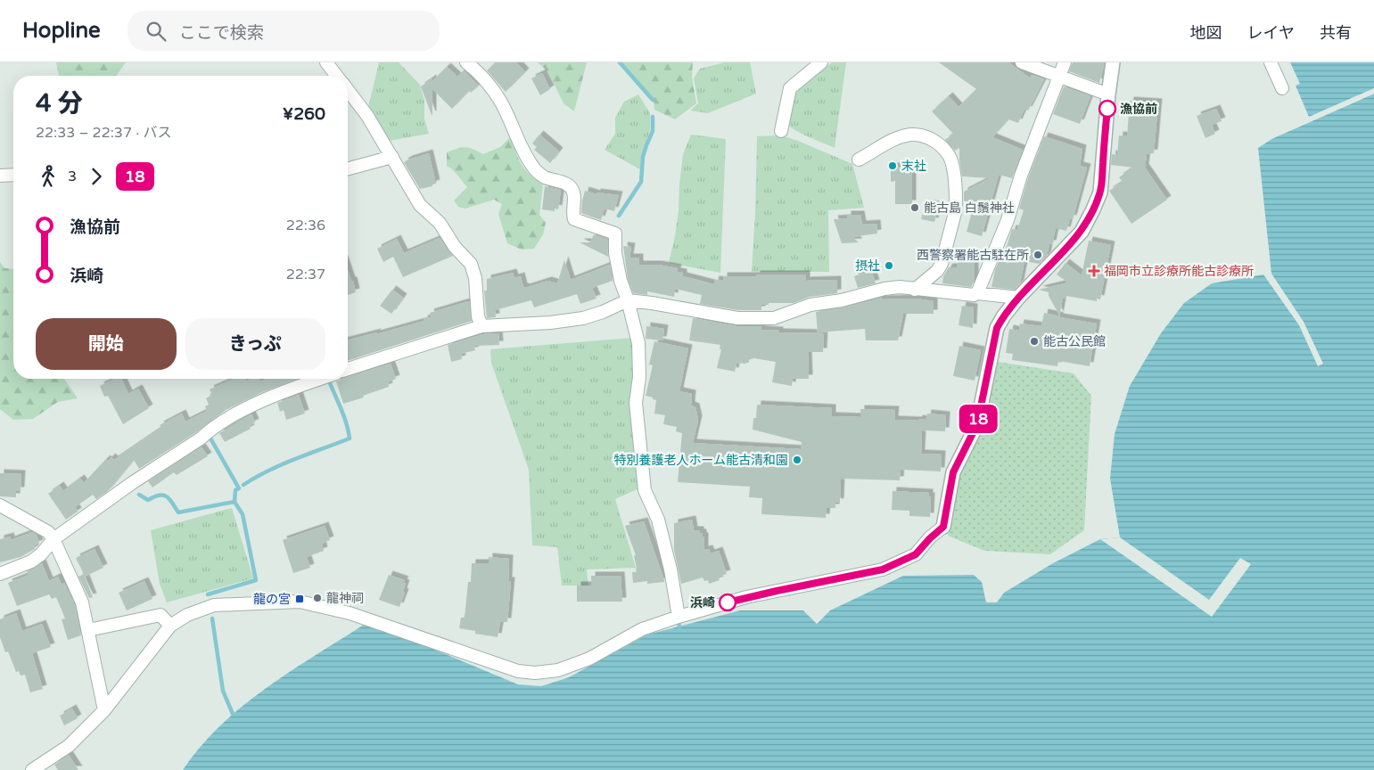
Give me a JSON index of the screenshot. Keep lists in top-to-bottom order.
{
  "places": {
    "other": [
      "漁協前",
      "末社",
      "能古島 白鬚神社",
      "西警察署能古駐在所",
      "摂社",
      "能古公民館",
      "特別養護老人ホーム能古清和園",
      "龍神祠",
      "浜崎"
    ],
    "health": ["福岡市立診療所能古診療所"],
    "transit": ["龍の宮"]
  },
  "lines": ["bus line 18"],
  "page": {
    "header": "Hopline",
    "search": "ここで検索",
    "nav": ["地図", "レイヤ", "共有"],
    "on_map": "18",
    "heading": ["4 分", "22:33 – 22:37 · バス", "¥260"],
    "legs": ["3", "18"],
    "list": [
      {
        "name": "漁協前",
        "value": "22:36"
      },
      {
        "name": "浜崎",
        "value": "22:37"
      }
    ],
    "buttons": ["開始", "きっぷ"]
  }
}
